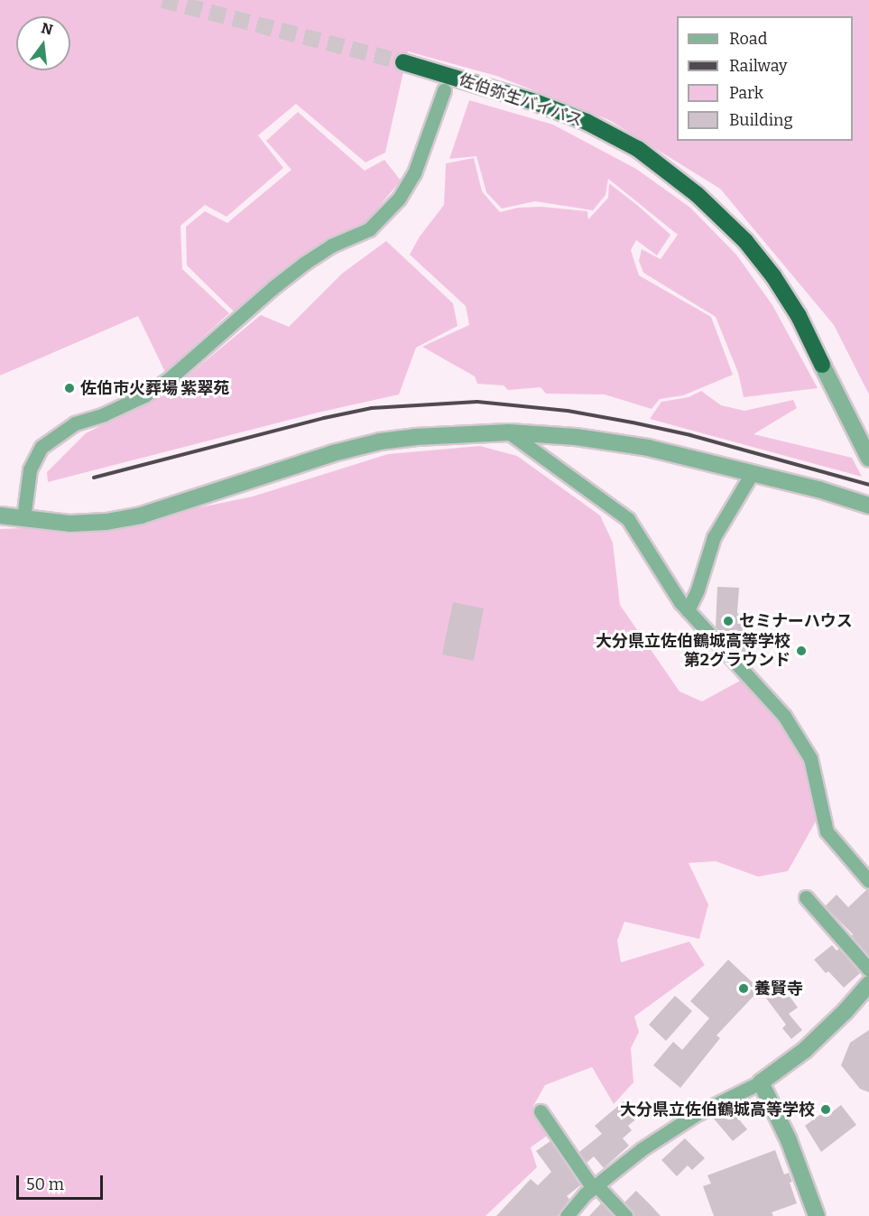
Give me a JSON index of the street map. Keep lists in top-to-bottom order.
{
  "streets": {
    "highway": ["佐伯弥生バイパス"]
  },
  "places": [
    "佐伯市火葬場 紫翠苑",
    "セミナーハウス",
    "大分県立佐伯鶴城高等学校 第2グラウンド",
    "養賢寺",
    "大分県立佐伯鶴城高等学校"
  ],
  "legend": [
    "Road",
    "Railway",
    "Park",
    "Building"
  ],
  "scale_bar": "50 m",
  "north": "top"
}
